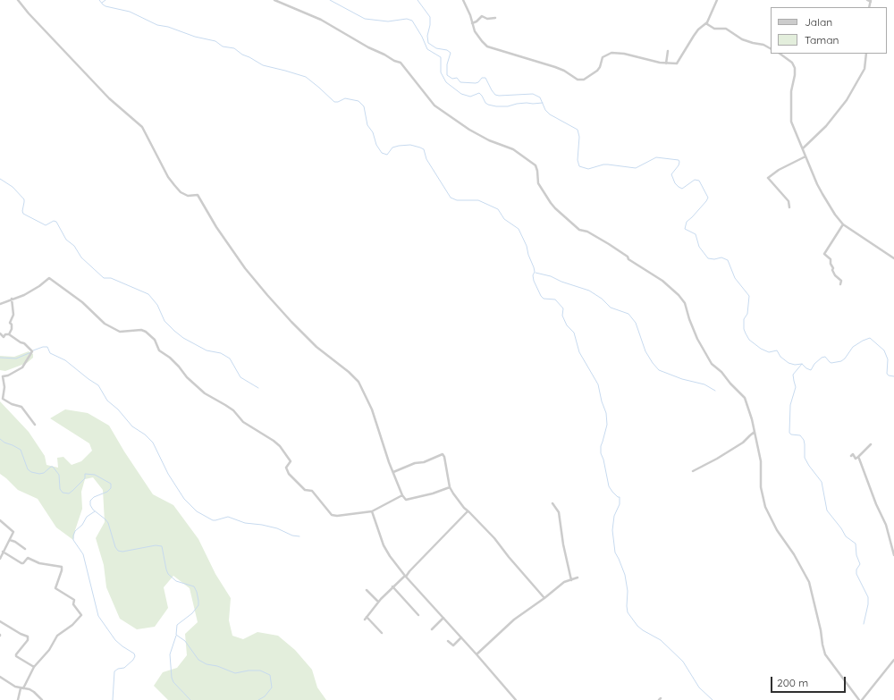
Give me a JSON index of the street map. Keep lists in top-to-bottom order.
{
  "legend": ["Jalan", "Taman"],
  "scale_bar": "200 m"
}
